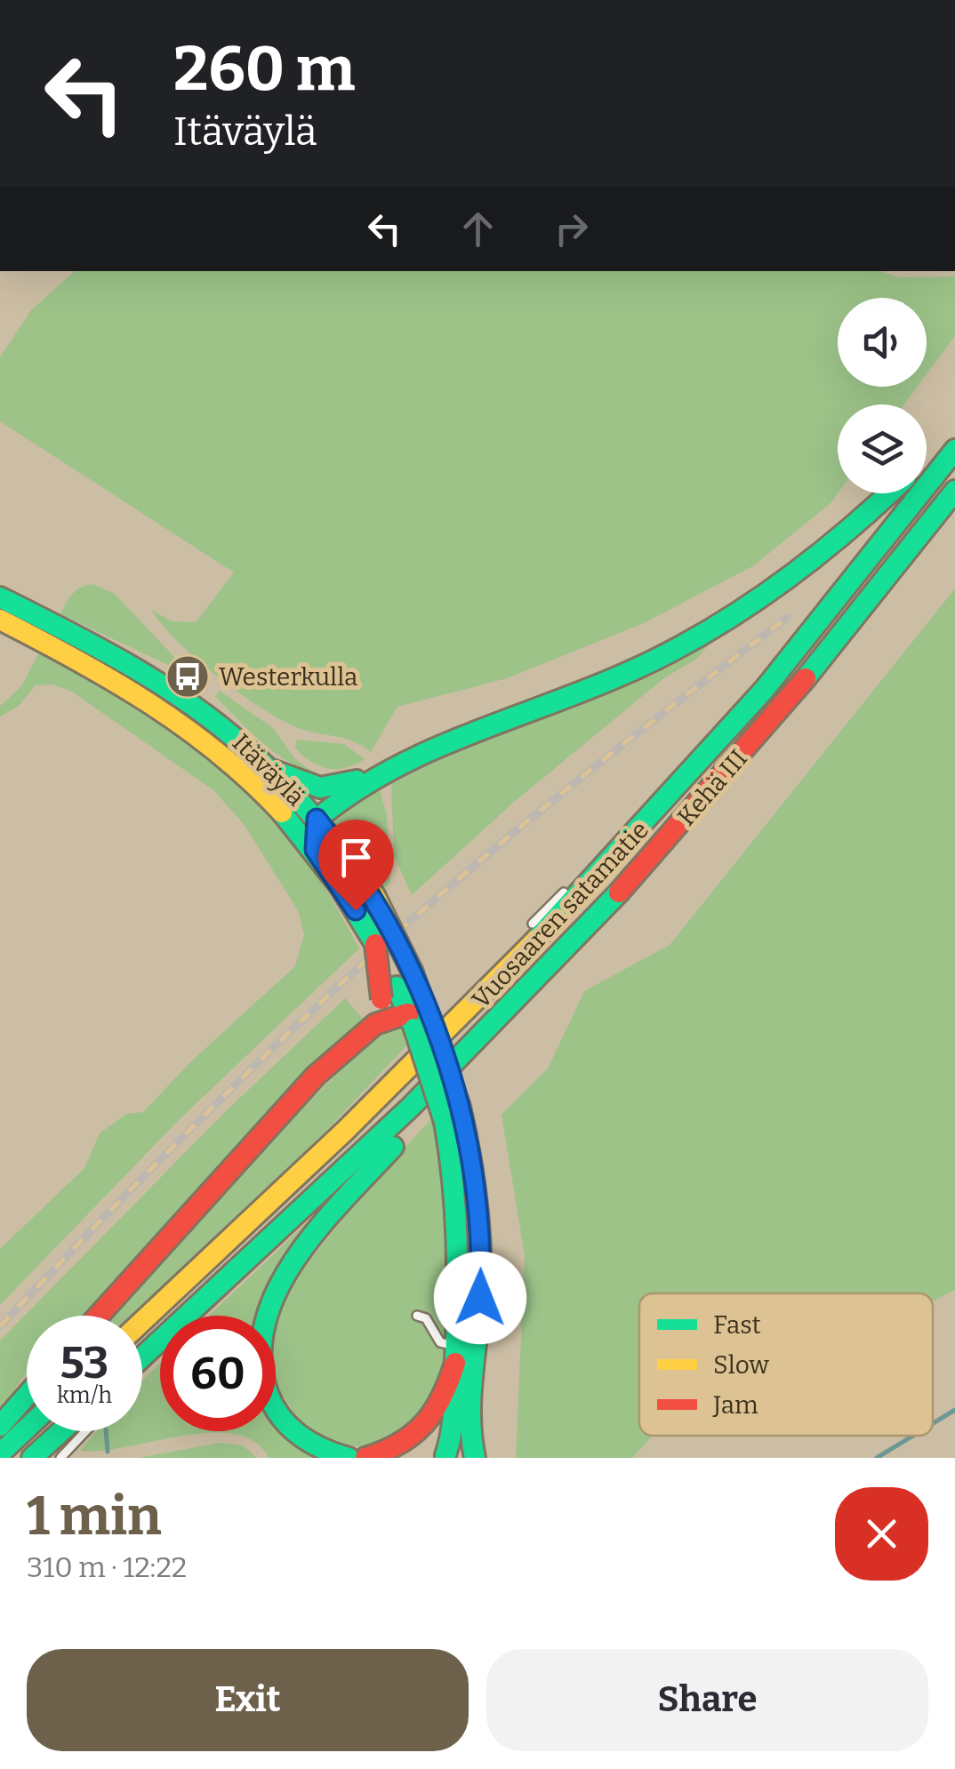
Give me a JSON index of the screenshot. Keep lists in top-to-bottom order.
{
  "streets": {
    "main road": ["Itäväylä", "Kehä III", "Vuosaaren satamatie"]
  },
  "places": {
    "bus stop": ["Westerkulla"]
  },
  "legend": ["Fast", "Slow", "Jam"],
  "page": {
    "turn": ["260 m", "Itäväylä"],
    "speed": "53 km/h",
    "limit": "60",
    "heading": ["1 min", "310 m · 12:22"],
    "buttons": ["Exit", "Share"]
  }
}
